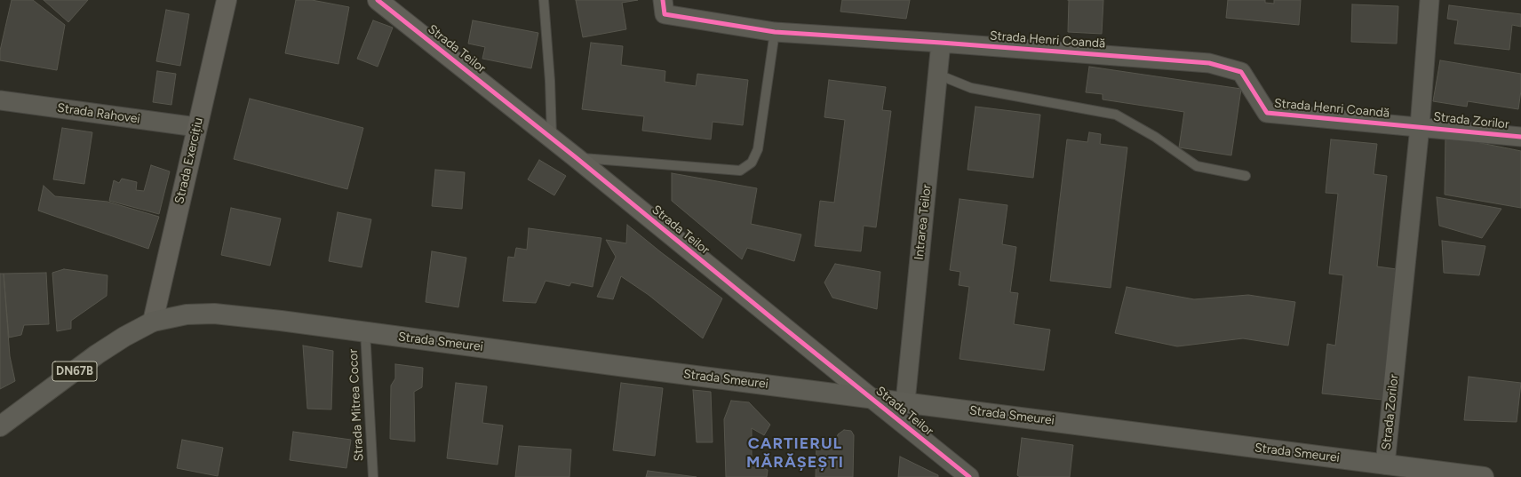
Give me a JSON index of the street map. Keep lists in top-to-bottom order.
{
  "streets": {
    "main road": ["Strada Smeurei", "DN67B"],
    "street": [
      "Strada Henri Coandă",
      "Strada Teilor",
      "Strada Rahovei",
      "Strada Zorilor",
      "Strada Exercițiu",
      "Intrarea Teilor"
    ],
    "lane": ["Strada Mitrea Cocor"]
  },
  "crossings": [
    ["Strada Henri Coandă", "Strada Zorilor"],
    ["Strada Henri Coandă", "Intrarea Teilor"],
    ["Strada Teilor", "Strada Smeurei"],
    ["Strada Rahovei", "Strada Exercițiu"],
    ["Strada Zorilor", "Strada Smeurei"],
    ["Strada Exercițiu", "Strada Smeurei"],
    ["Intrarea Teilor", "Strada Smeurei"],
    ["Strada Smeurei", "Strada Mitrea Cocor"]
  ],
  "districts": ["CARTIERUL MĂRĂȘEȘTI"]
}
